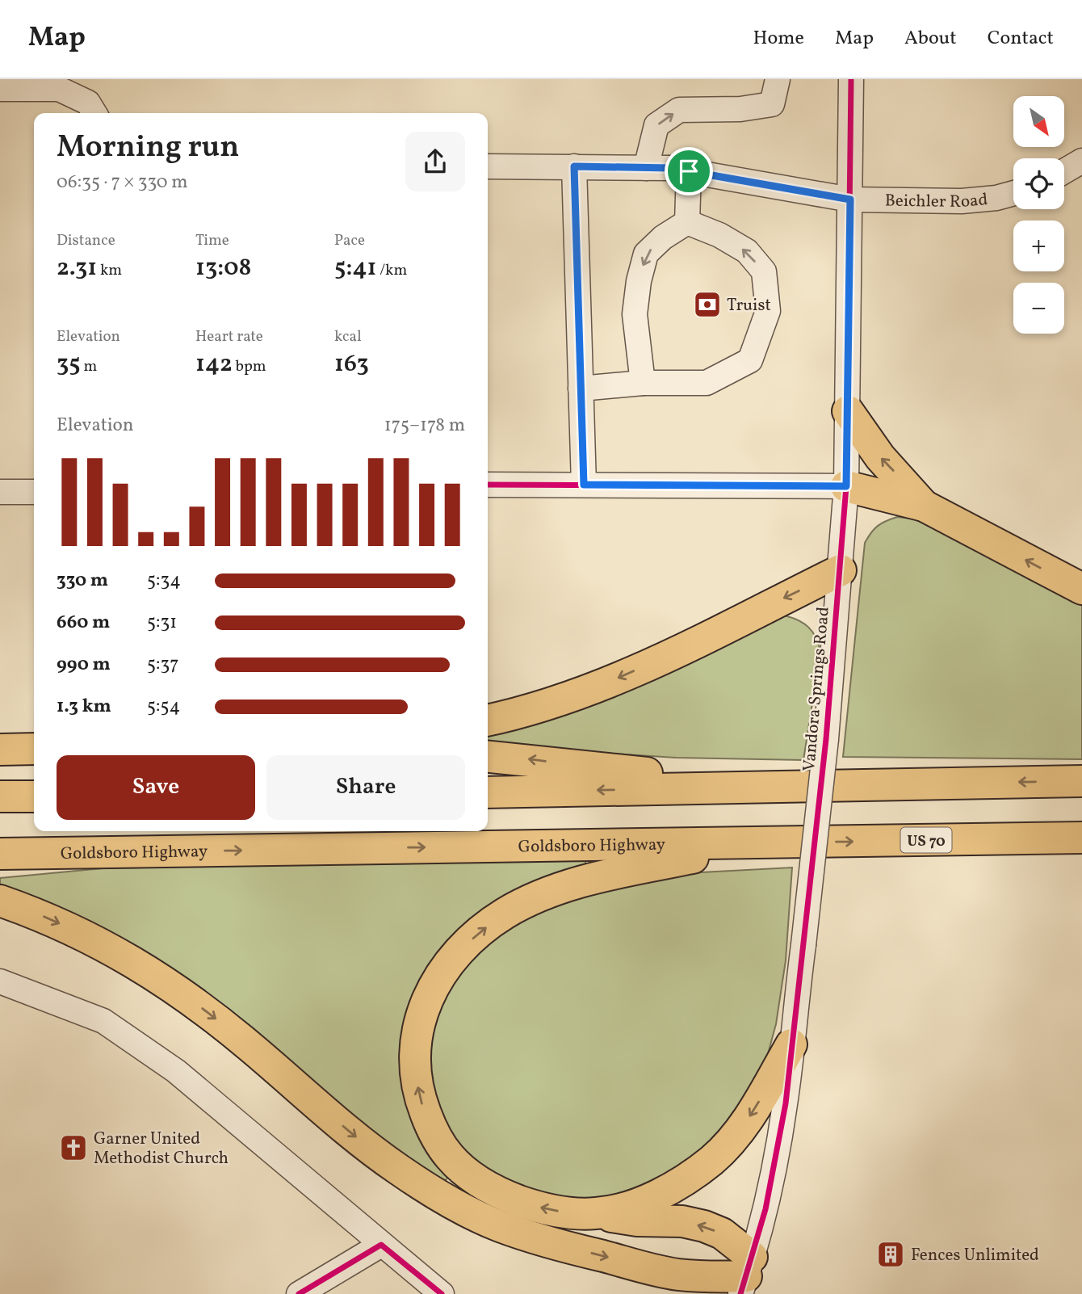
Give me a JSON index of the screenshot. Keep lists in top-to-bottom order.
{
  "streets": {
    "main road": ["US 70", "Goldsboro Highway"],
    "street": ["Beichler Road", "Vandora Springs Road"]
  },
  "crossings": [
    ["Beichler Road", "Vandora Springs Road"]
  ],
  "places": {
    "bank": ["Truist"],
    "church": ["Garner United Methodist Church"],
    "building": ["Fences Unlimited"]
  },
  "north": "bottom right",
  "page": {
    "header": "Map",
    "nav": [
      "Home",
      "Map",
      "About",
      "Contact"
    ],
    "map_buttons": ["+", "−"],
    "heading": ["Morning run", "06:35 · 7 × 330 m"],
    "stats": [
      ["Distance", "2.31 km"],
      ["Time", "13:08"],
      ["Pace", "5:41 /km"],
      ["Elevation", "35 m"],
      ["Heart rate", "142 bpm"],
      ["kcal", "163"]
    ],
    "chart": ["Elevation", "175–178 m"],
    "list": [
      {
        "name": "330 m",
        "note": "5:34"
      },
      {
        "name": "660 m",
        "note": "5:31"
      },
      {
        "name": "990 m",
        "note": "5:37"
      },
      {
        "name": "1.3 km",
        "note": "5:54"
      }
    ],
    "buttons": ["Save", "Share"]
  }
}
